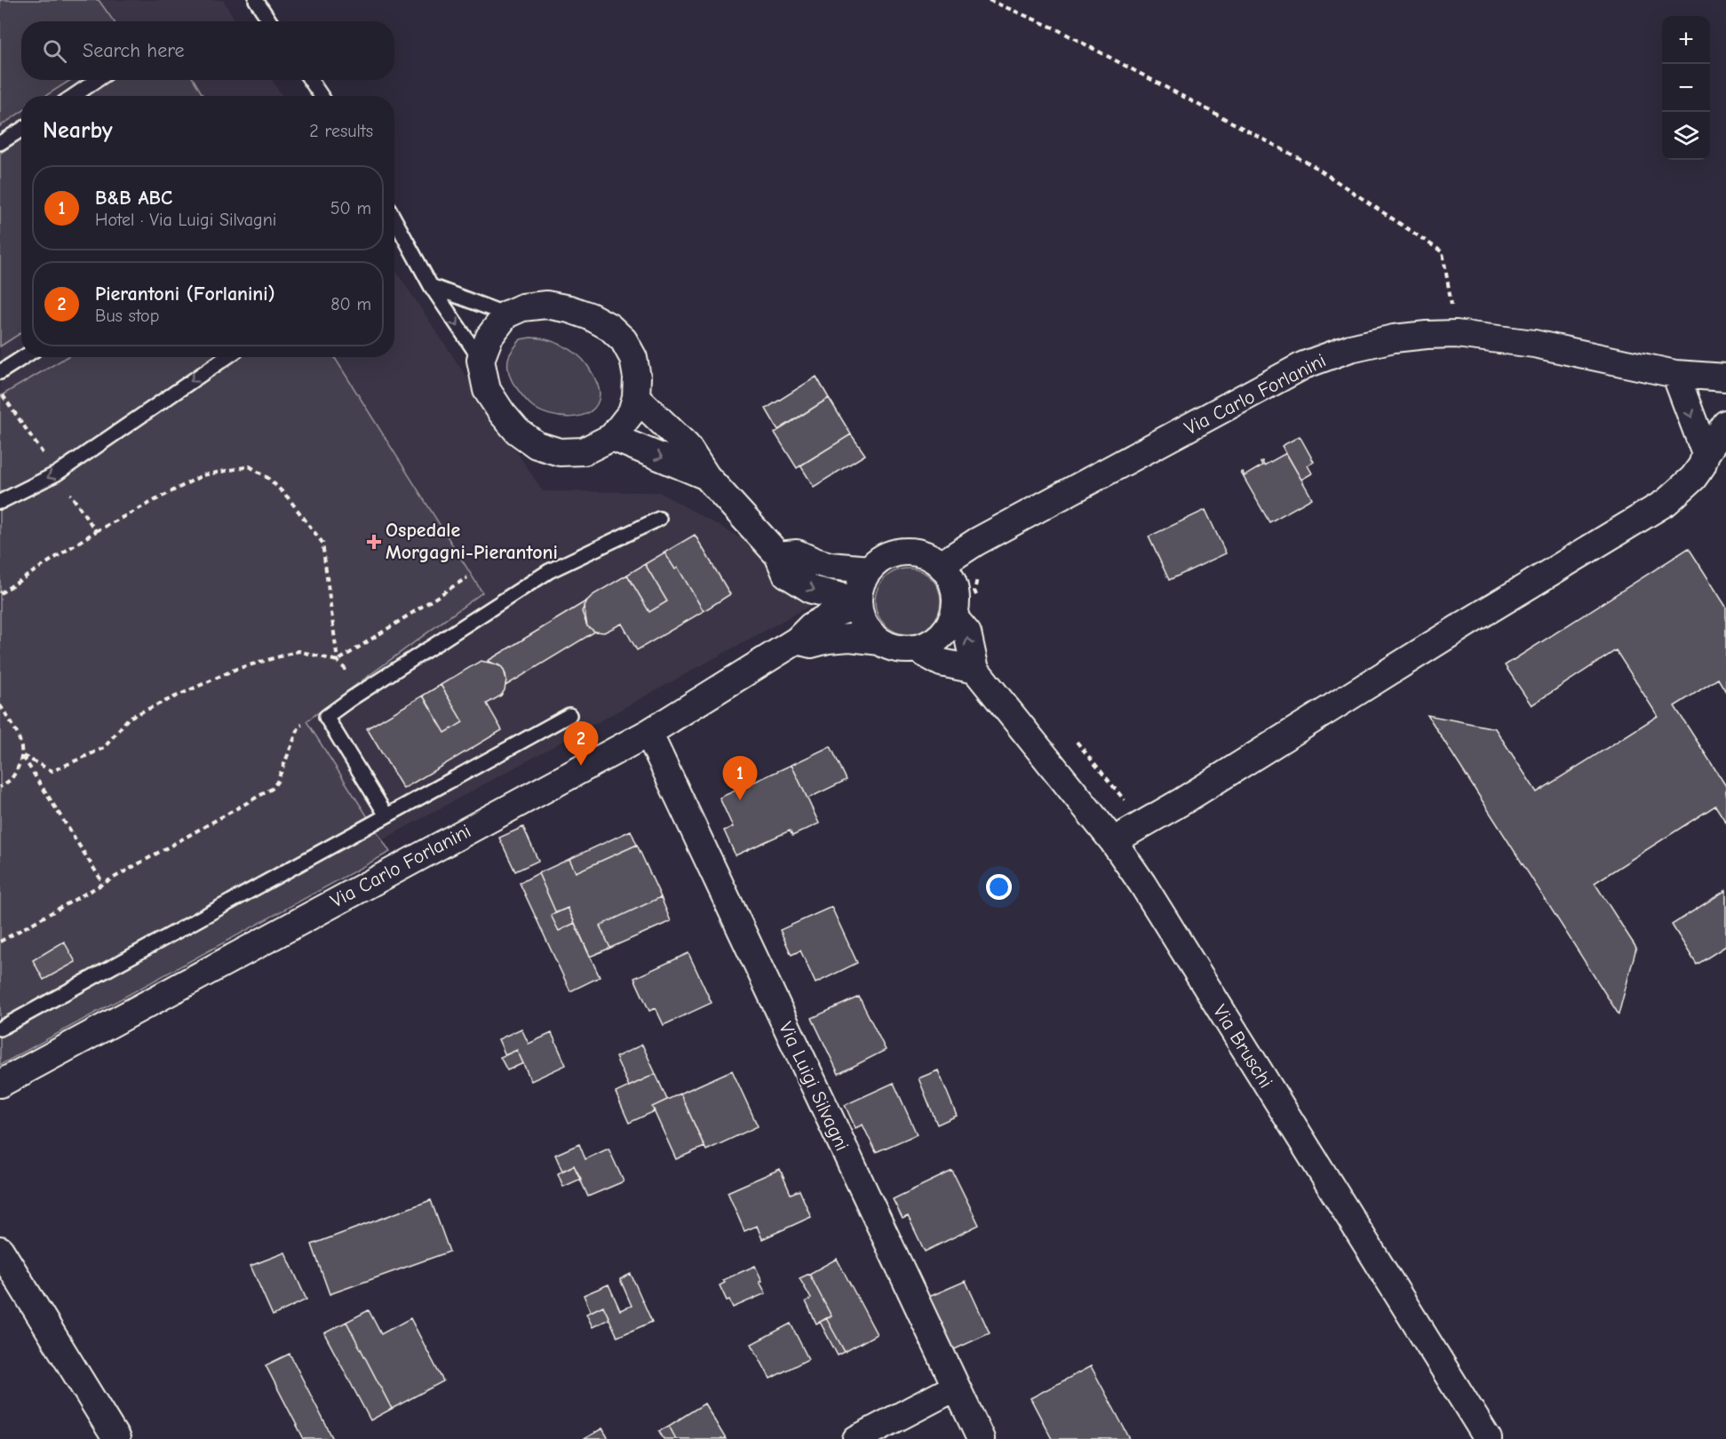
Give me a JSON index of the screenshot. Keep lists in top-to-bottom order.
{
  "streets": {
    "street": ["Via Carlo Forlanini", "Via Bruschi", "Via Luigi Silvagni"]
  },
  "crossings": [
    ["Via Carlo Forlanini", "Via Luigi Silvagni"]
  ],
  "places": {
    "health": ["Ospedale Morgagni-Pierantoni"]
  },
  "page": {
    "map_buttons": ["+", "−"],
    "search": "Search here",
    "heading": ["Nearby", "2 results"],
    "list": [
      {
        "mark": "1",
        "name": "B&B ABC",
        "note": "Hotel · Via Luigi Silvagni",
        "value": "50 m"
      },
      {
        "mark": "2",
        "name": "Pierantoni (Forlanini)",
        "note": "Bus stop",
        "value": "80 m"
      }
    ],
    "pins": ["2", "1"]
  }
}
